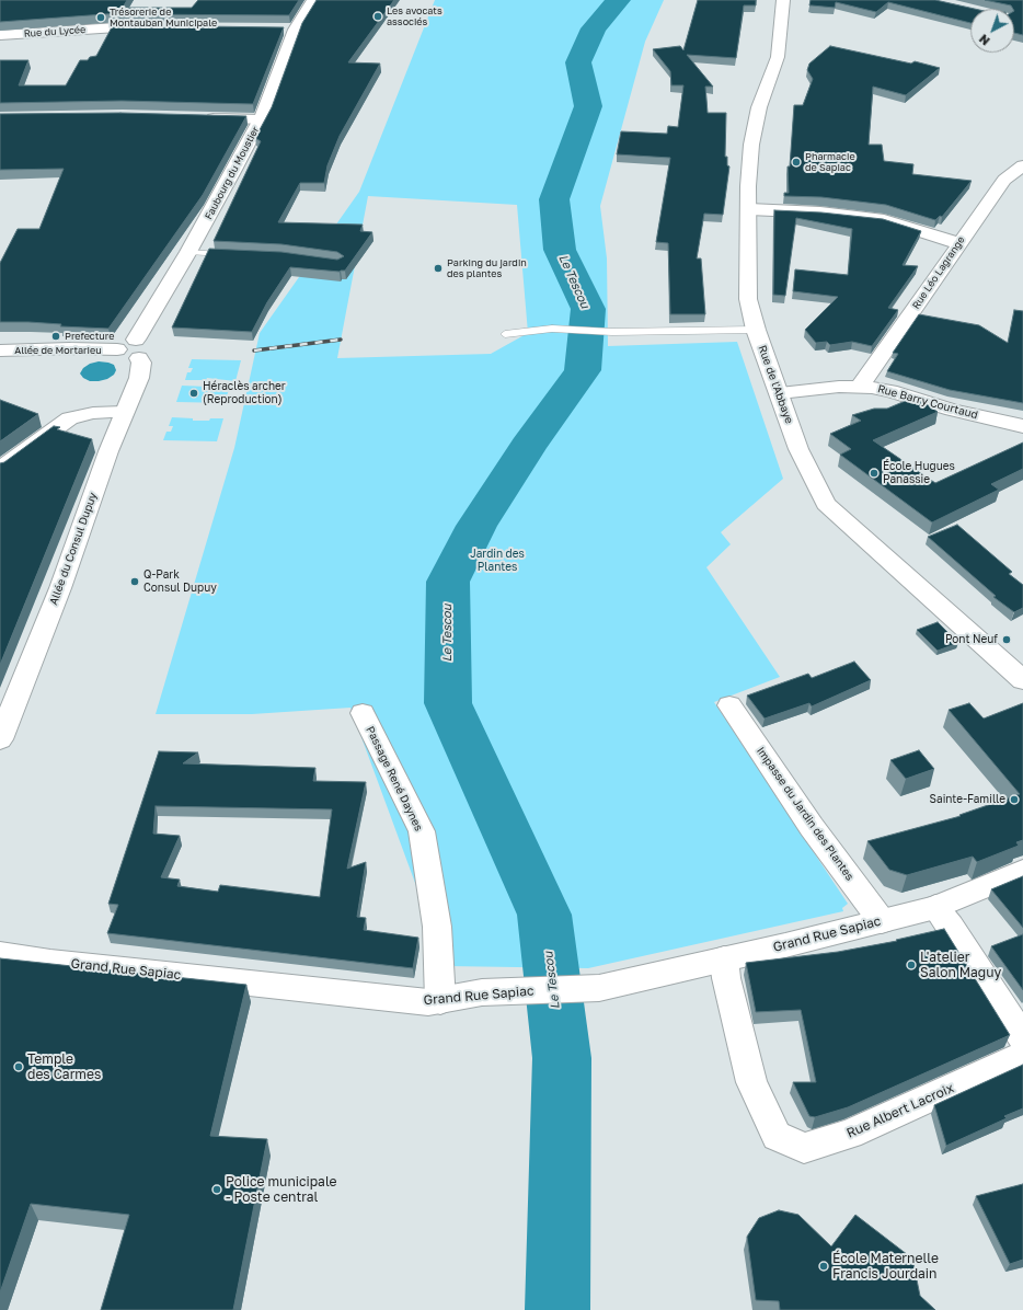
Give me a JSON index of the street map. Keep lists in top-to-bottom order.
{
  "streets": {
    "main road": [
      "Rue du Lycée",
      "Faubourg du Moustier",
      "Rue Léo Lagrange",
      "Allée de Mortarieu",
      "Rue de l'Abbaye",
      "Rue Barry Courtaud",
      "Allée du Consul Dupuy",
      "Passage René Daynes",
      "Impasse du Jardin des Plantes",
      "Grand Rue Sapiac",
      "Rue Albert Lacroix"
    ]
  },
  "crossings": [
    ["Faubourg du Moustier", "Allée de Mortarieu"],
    ["Faubourg du Moustier", "Allée du Consul Dupuy"],
    ["Rue Léo Lagrange", "Rue Barry Courtaud"],
    ["Allée de Mortarieu", "Allée du Consul Dupuy"],
    ["Rue de l'Abbaye", "Rue Barry Courtaud"],
    ["Passage René Daynes", "Grand Rue Sapiac"],
    ["Impasse du Jardin des Plantes", "Grand Rue Sapiac"],
    ["Grand Rue Sapiac", "Rue Albert Lacroix"]
  ],
  "water": ["Le Tescou"],
  "parks": ["Jardin des Plantes"],
  "places": [
    "Les avocats associés",
    "Trésorerie de Montauban Municipale",
    "Pharmacie de Sapiac",
    "Parking du jardin des plantes",
    "Prefecture",
    "Héraclès archer (Reproduction)",
    "École Hugues Panassie",
    "Q-Park Consul Dupuy",
    "Pont Neuf",
    "Sainte-Famille",
    "L'atelier Salon Maguy",
    "Temple des Carmes",
    "Police municipale - Poste central",
    "École Maternelle Francis Jourdain"
  ],
  "north": "bottom left"
}
